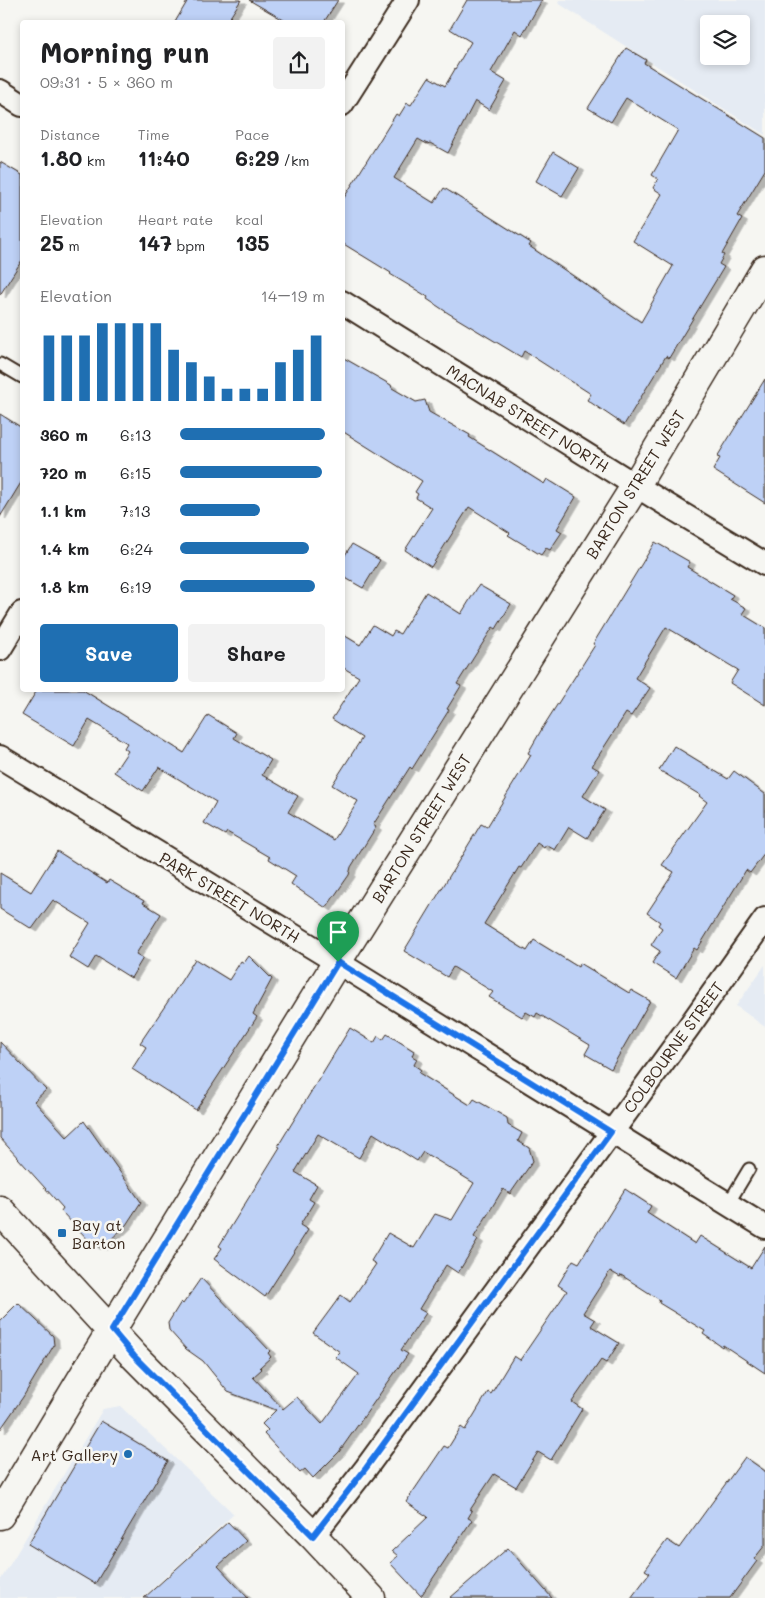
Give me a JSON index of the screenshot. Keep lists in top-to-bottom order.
{
  "streets": {
    "street": [
      "MACNAB STREET NORTH",
      "BARTON STREET WEST",
      "PARK STREET NORTH",
      "COLBOURNE STREET"
    ]
  },
  "crossings": [
    ["MACNAB STREET NORTH", "BARTON STREET WEST"],
    ["BARTON STREET WEST", "PARK STREET NORTH"],
    ["PARK STREET NORTH", "COLBOURNE STREET"]
  ],
  "places": {
    "transit": ["Bay at Barton"],
    "other": ["Art Gallery"]
  },
  "page": {
    "heading": ["Morning run", "09:31 · 5 × 360 m"],
    "stats": [
      ["Distance", "1.80 km"],
      ["Time", "11:40"],
      ["Pace", "6:29 /km"],
      ["Elevation", "25 m"],
      ["Heart rate", "147 bpm"],
      ["kcal", "135"]
    ],
    "chart": ["Elevation", "14–19 m"],
    "list": [
      {
        "name": "360 m",
        "note": "6:13"
      },
      {
        "name": "720 m",
        "note": "6:15"
      },
      {
        "name": "1.1 km",
        "note": "7:13"
      },
      {
        "name": "1.4 km",
        "note": "6:24"
      },
      {
        "name": "1.8 km",
        "note": "6:19"
      }
    ],
    "buttons": ["Save", "Share"]
  }
}
